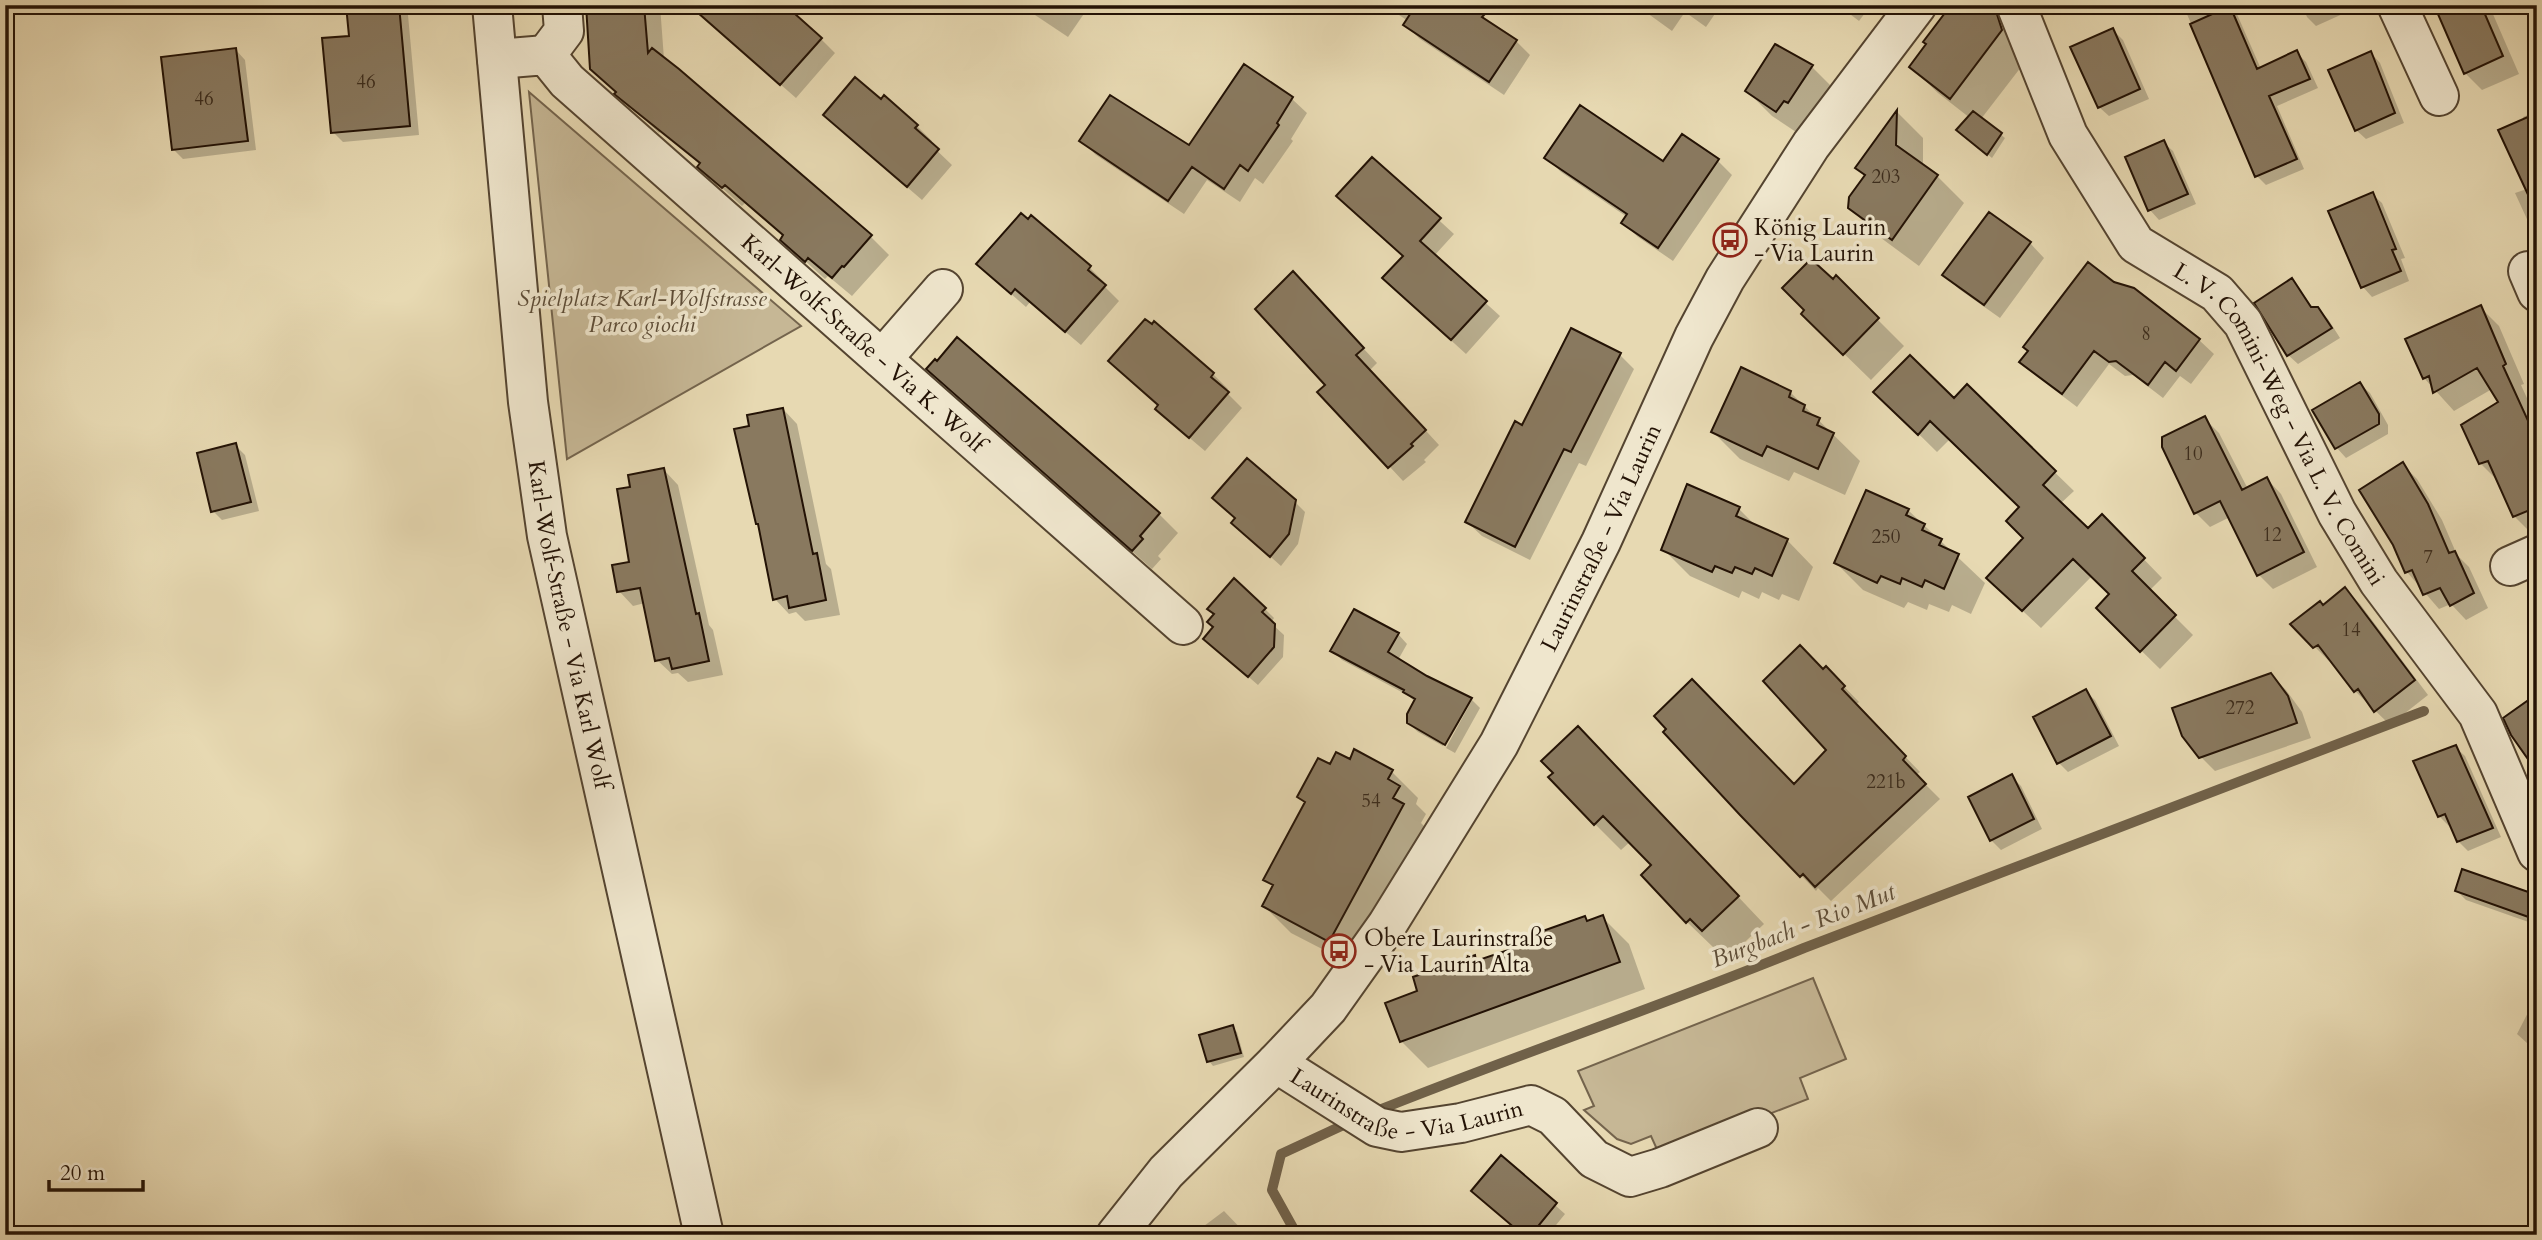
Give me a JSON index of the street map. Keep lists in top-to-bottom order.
{
  "streets": {
    "street": [
      "Karl-Wolf-Straße - Via K. Wolf",
      "L. V. Comini-Weg - Via L. V. Comini",
      "Laurinstraße - Via Laurin",
      "Karl-Wolf-Straße - Via Karl Wolf"
    ]
  },
  "water": ["Burgbach - Rio Mut"],
  "parks": ["Spielplatz Karl-Wolfstrasse Parco giochi"],
  "places": {
    "bus stop": ["König Laurin - Via Laurin", "Obere Laurinstraße - Via Laurin Alta"]
  },
  "house_numbers": [
    "46",
    "46",
    "203",
    "8",
    "10",
    "12",
    "250",
    "7",
    "14",
    "272",
    "221b",
    "54"
  ],
  "scale_bar": "20 m"
}
